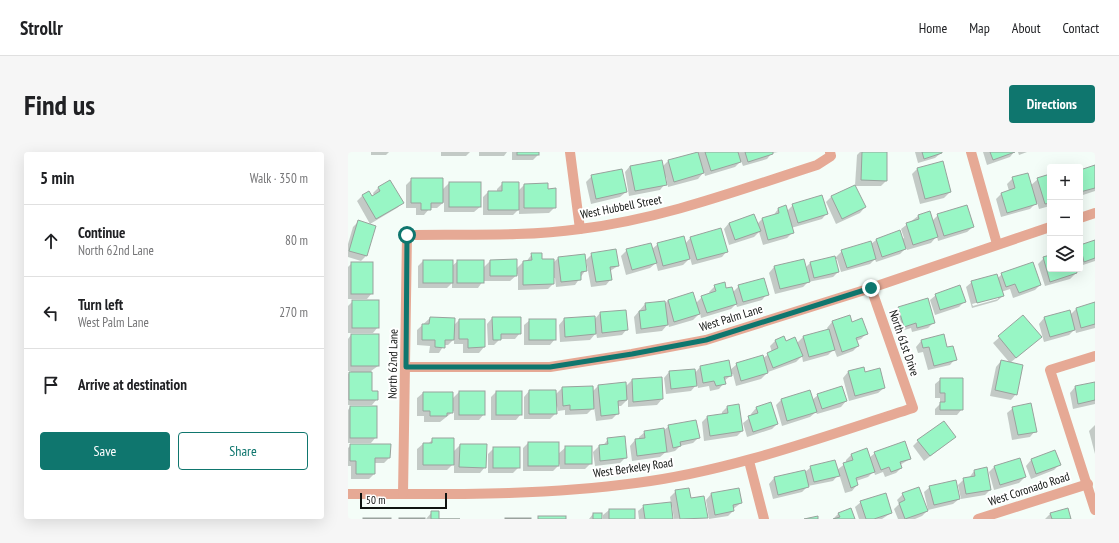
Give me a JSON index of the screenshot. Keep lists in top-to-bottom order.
{
  "streets": {
    "street": [
      "West Hubbell Street",
      "West Palm Lane",
      "North 61st Drive",
      "North 62nd Lane",
      "West Berkeley Road",
      "West Coronado Road"
    ]
  },
  "crossings": [
    ["West Hubbell Street", "North 62nd Lane"],
    ["West Palm Lane", "North 61st Drive"],
    ["West Palm Lane", "North 62nd Lane"],
    ["North 61st Drive", "West Berkeley Road"],
    ["North 62nd Lane", "West Berkeley Road"]
  ],
  "scale_bar": "50 m",
  "page": {
    "header": "Strollr",
    "nav": [
      "Home",
      "Map",
      "About",
      "Contact"
    ],
    "buttons": [
      "Directions",
      ["Save", "Share"]
    ],
    "title": "Find us",
    "heading": ["5 min", "Walk · 350 m"],
    "map_buttons": ["+", "−"],
    "list": [
      ["Continue", "North 62nd Lane", "80 m"],
      ["Turn left", "West Palm Lane", "270 m"],
      "Arrive at destination"
    ],
    "scale": "50 m"
  }
}
